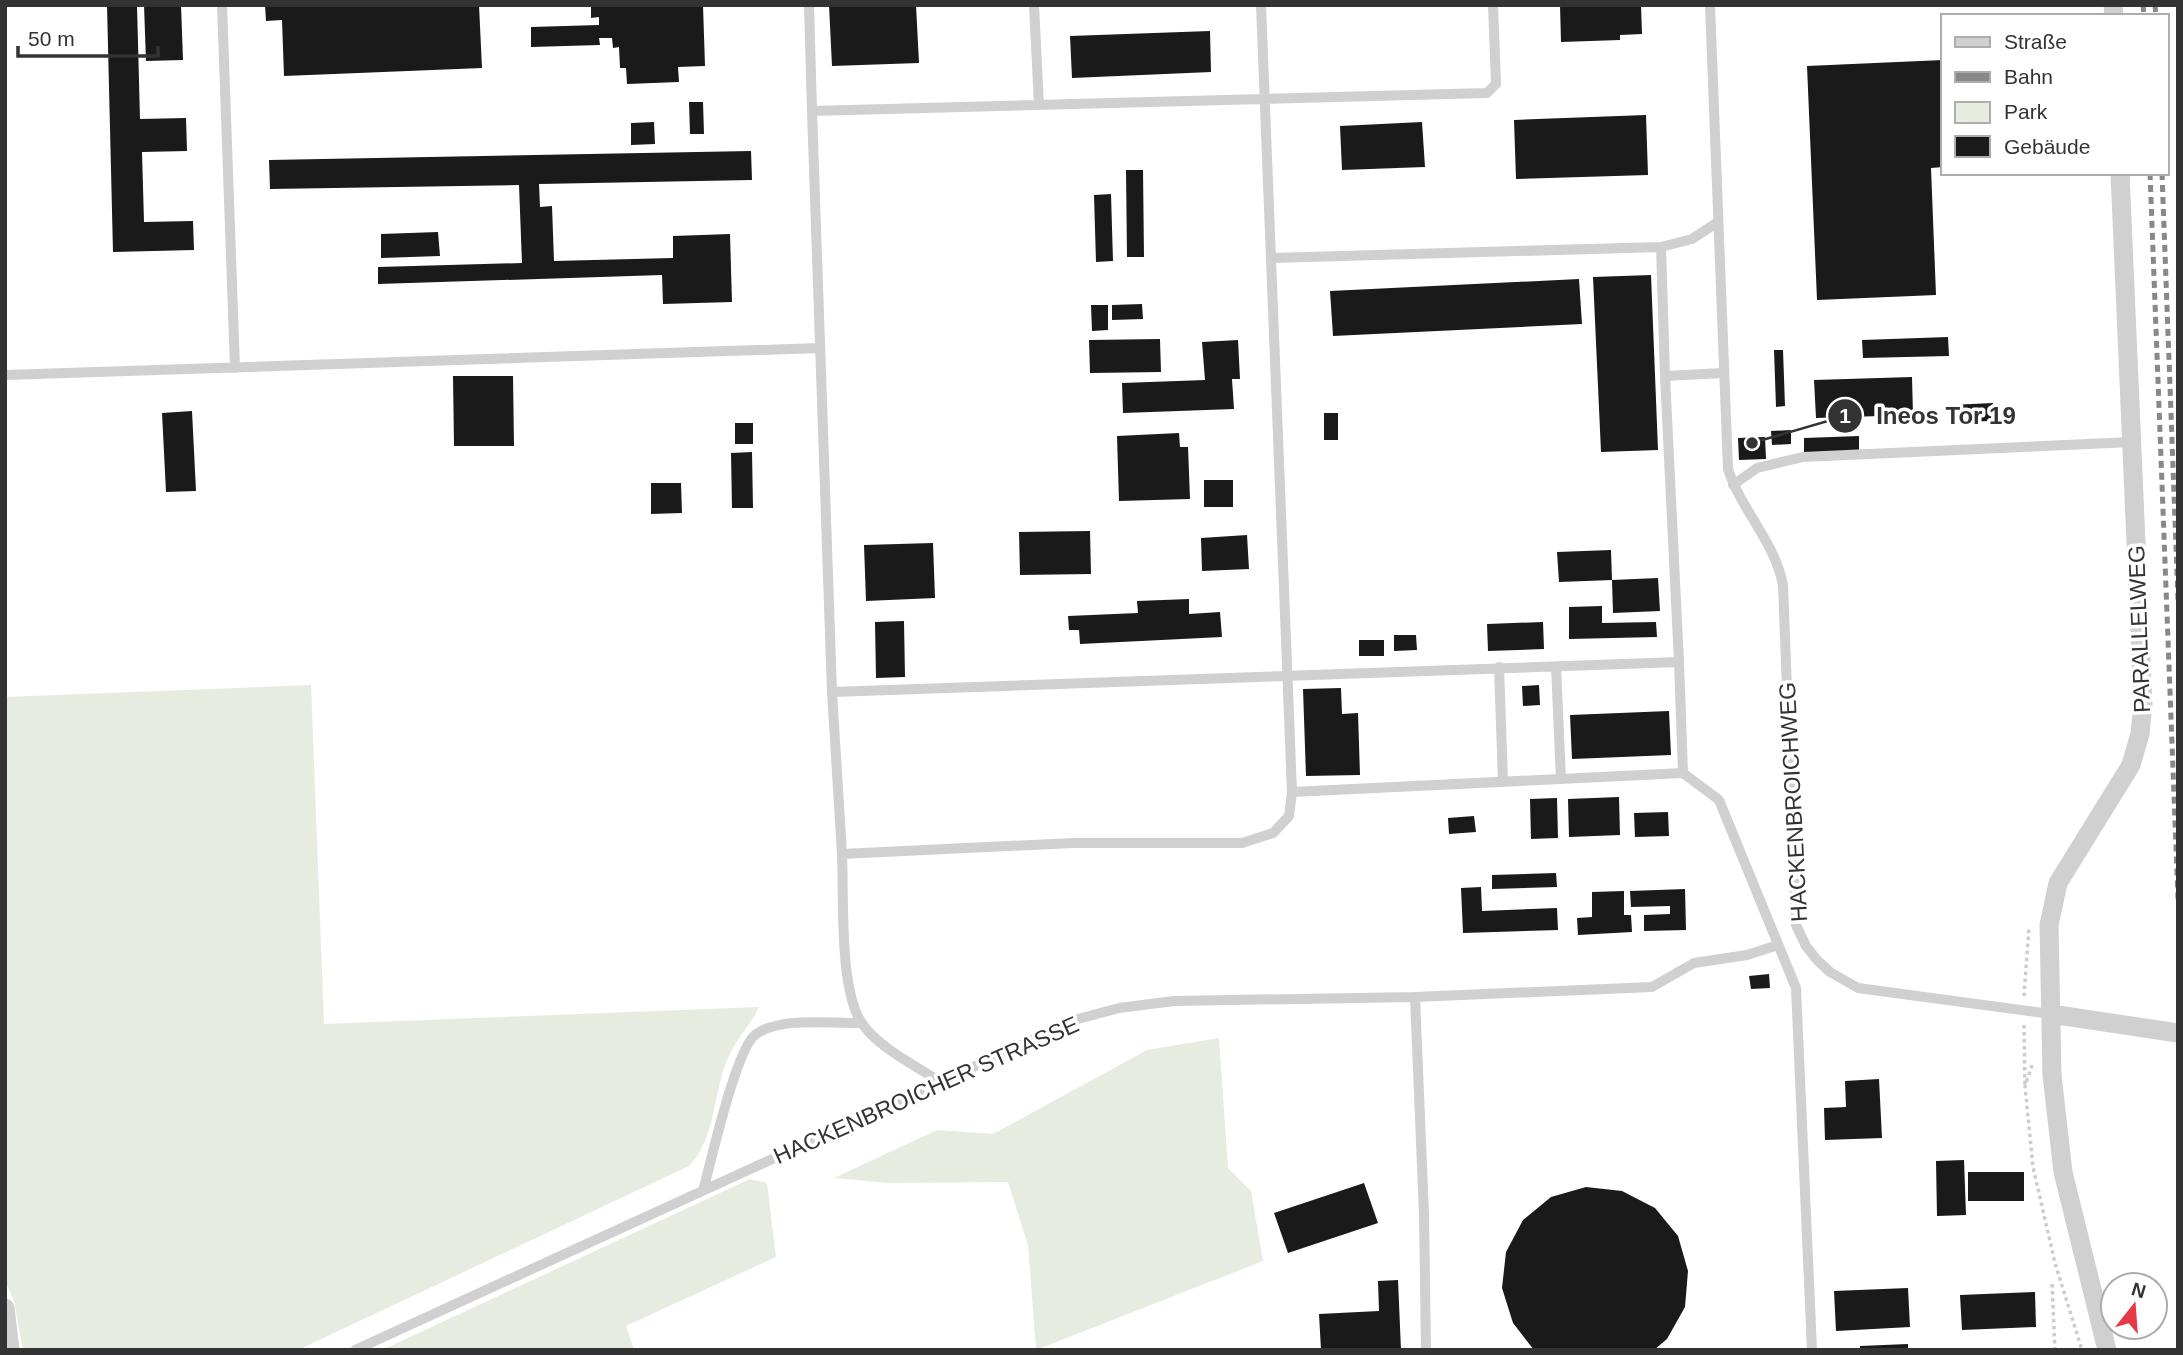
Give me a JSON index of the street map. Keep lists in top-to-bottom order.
{
  "streets": {
    "street": ["PARALLELWEG"],
    "lane": ["HACKENBROICHWEG", "HACKENBROICHER STRASSE"]
  },
  "crossings": [
    ["PARALLELWEG", "HACKENBROICHWEG"]
  ],
  "places": ["Ineos Tor 19"],
  "legend": [
    "Straße",
    "Bahn",
    "Park",
    "Gebäude"
  ],
  "scale_bar": "50 m",
  "north": "top"
}
